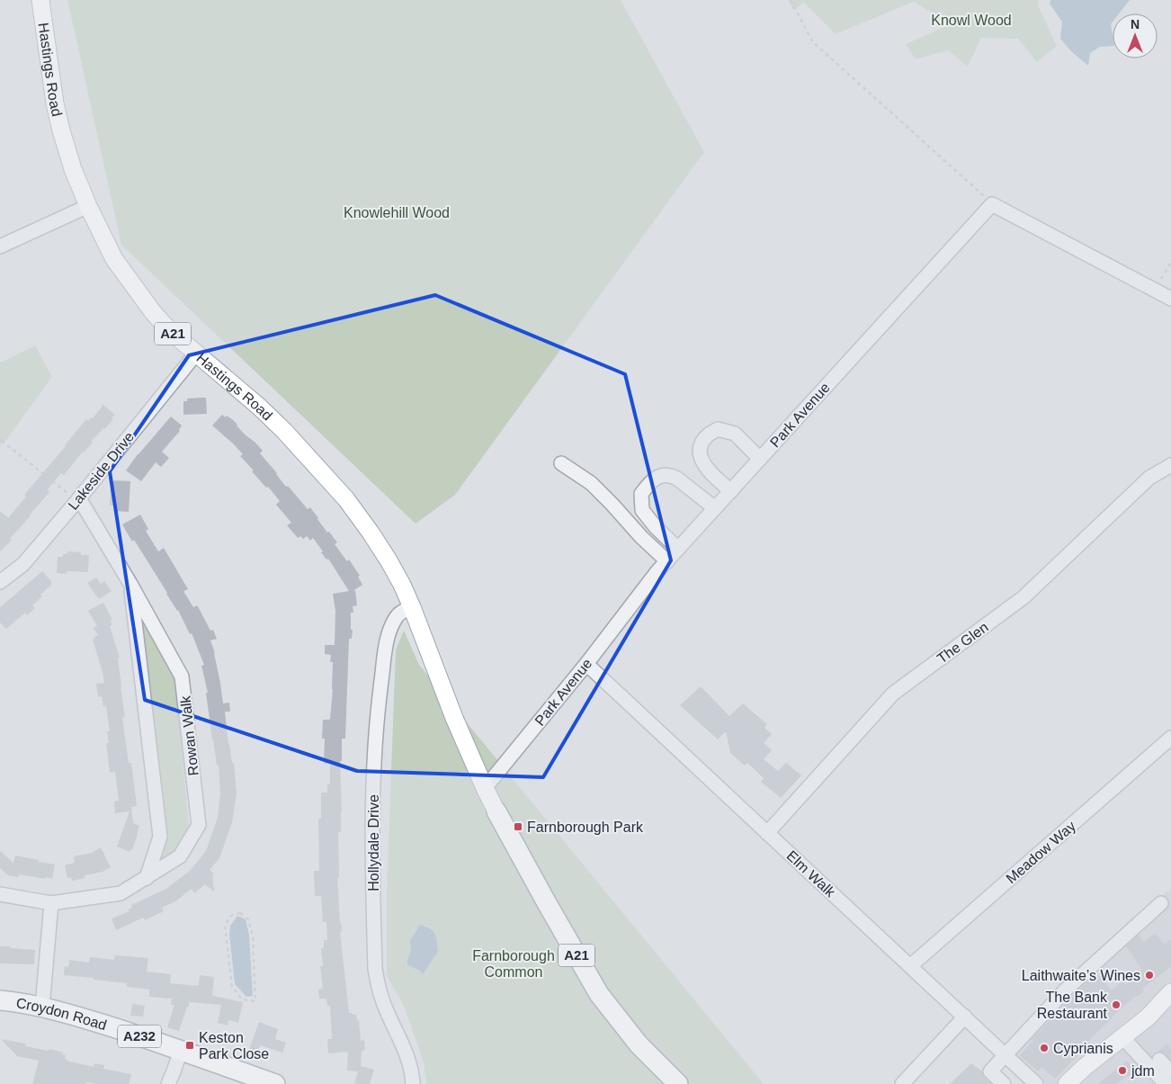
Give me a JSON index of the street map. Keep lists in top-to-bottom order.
{
  "streets": {
    "highway": ["A21", "Croydon Road", "A232"],
    "main road": ["Hastings Road"],
    "street": [
      "Park Avenue",
      "Lakeside Drive",
      "The Glen",
      "Rowan Walk",
      "Hollydale Drive",
      "Meadow Way",
      "Elm Walk"
    ]
  },
  "crossings": [
    ["Hastings Road", "A21"],
    ["Hastings Road", "Lakeside Drive"],
    ["Hastings Road", "Hollydale Drive"],
    ["A21", "Park Avenue"],
    ["A21", "Hollydale Drive"],
    ["Park Avenue", "Elm Walk"],
    ["Lakeside Drive", "Rowan Walk"],
    ["The Glen", "Elm Walk"],
    ["Meadow Way", "Elm Walk"]
  ],
  "parks": ["Knowl Wood", "Knowlehill Wood", "Farnborough Common"],
  "places": {
    "transit": ["Farnborough Park", "Keston Park Close"],
    "other": [
      "Laithwaite’s Wines",
      "The Bank Restaurant",
      "Cyprianis",
      "jdm"
    ]
  },
  "north": "top"
}
